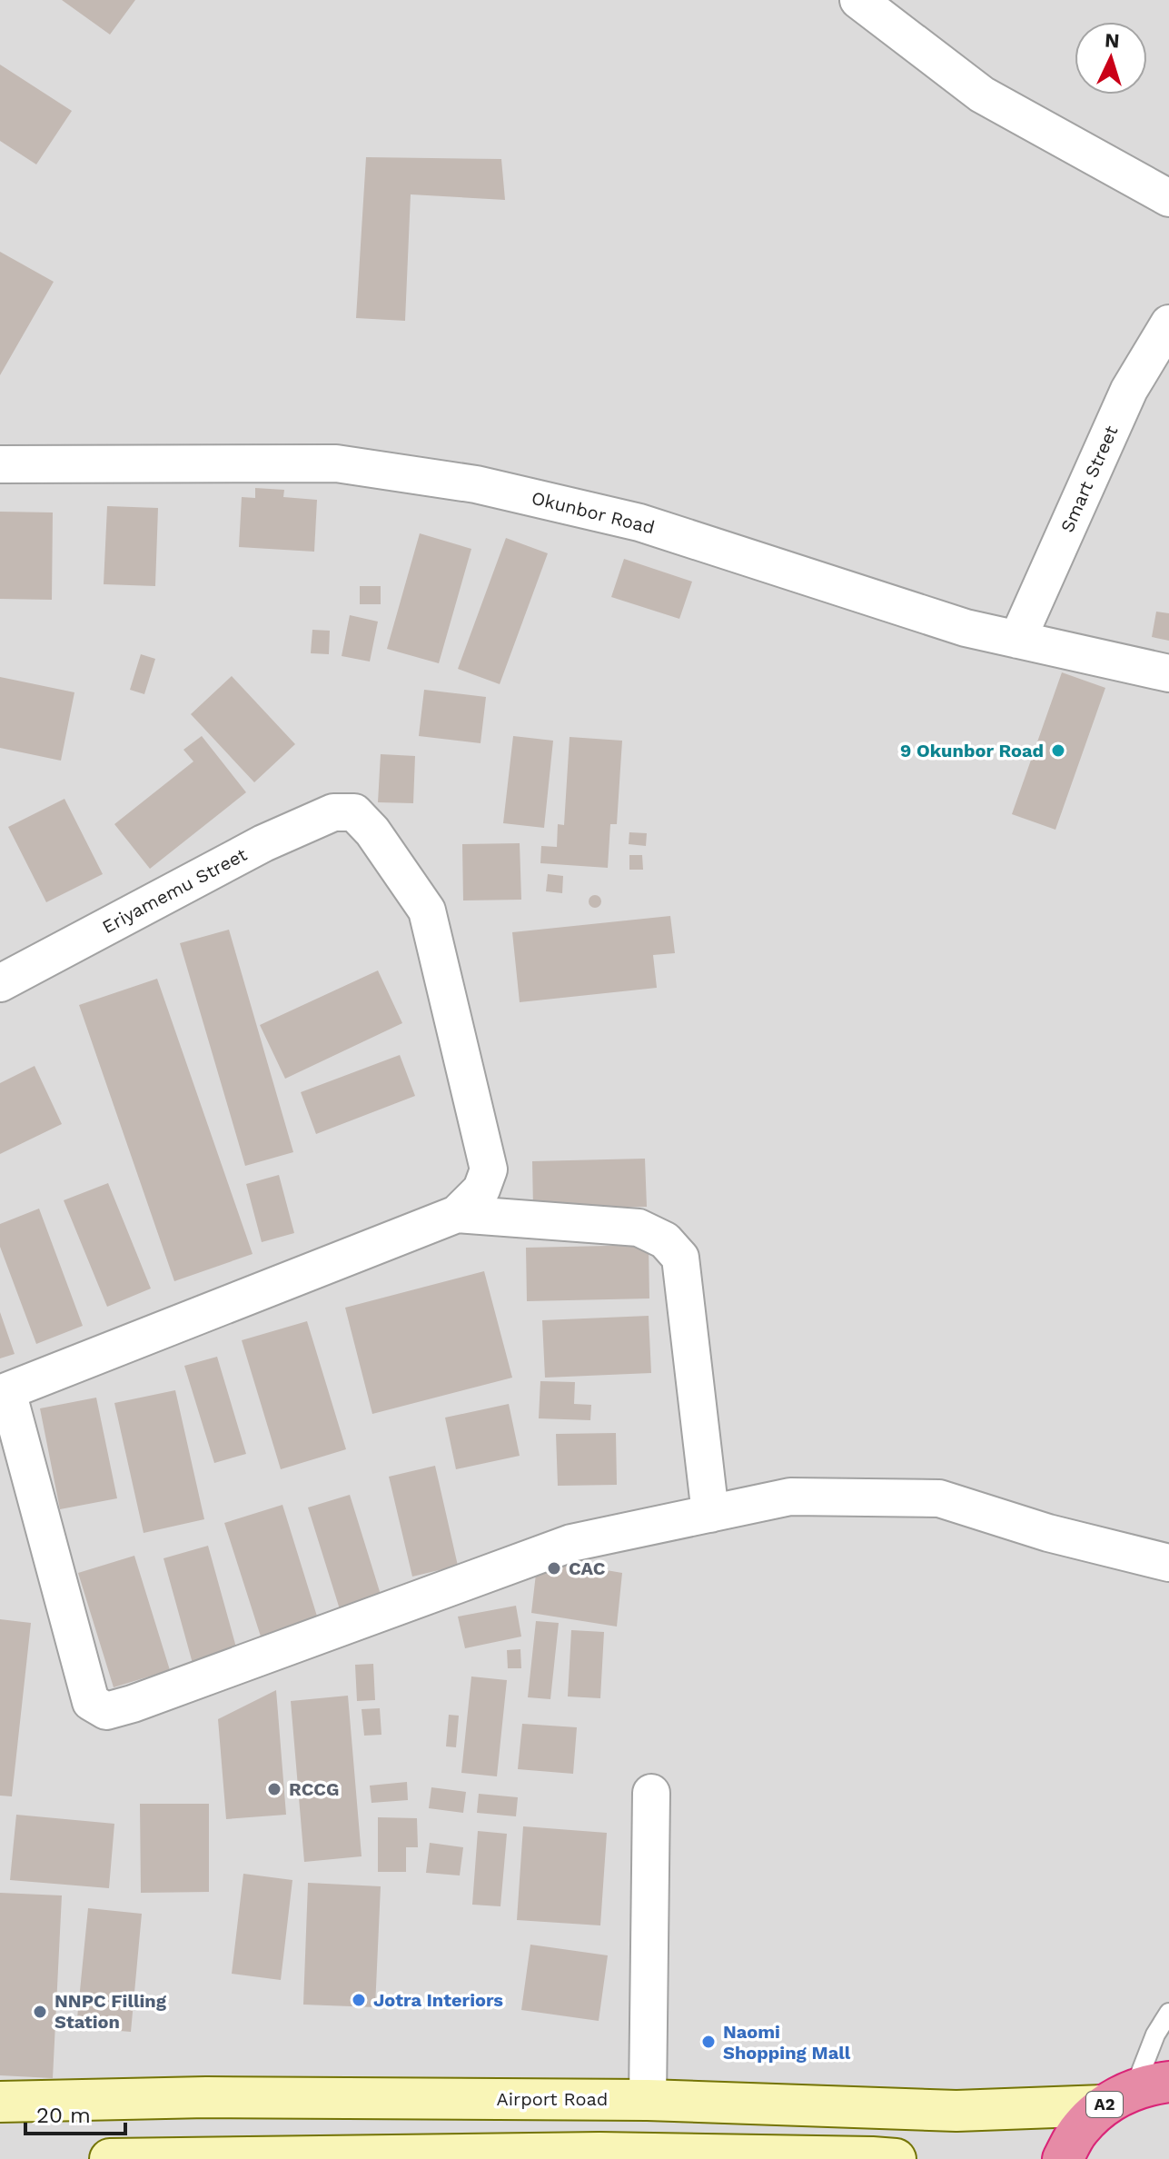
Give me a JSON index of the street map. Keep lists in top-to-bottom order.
{
  "streets": {
    "highway": ["A2"],
    "main road": ["Airport Road"],
    "street": ["Smart Street", "Okunbor Road", "Eriyamemu Street"]
  },
  "crossings": [
    ["Smart Street", "Okunbor Road"],
    ["Airport Road", "A2"]
  ],
  "places": [
    "9 Okunbor Road",
    "CAC",
    "RCCG",
    "Jotra Interiors",
    "NNPC Filling Station",
    "Naomi Shopping Mall"
  ],
  "scale_bar": "20 m",
  "north": "top"
}
